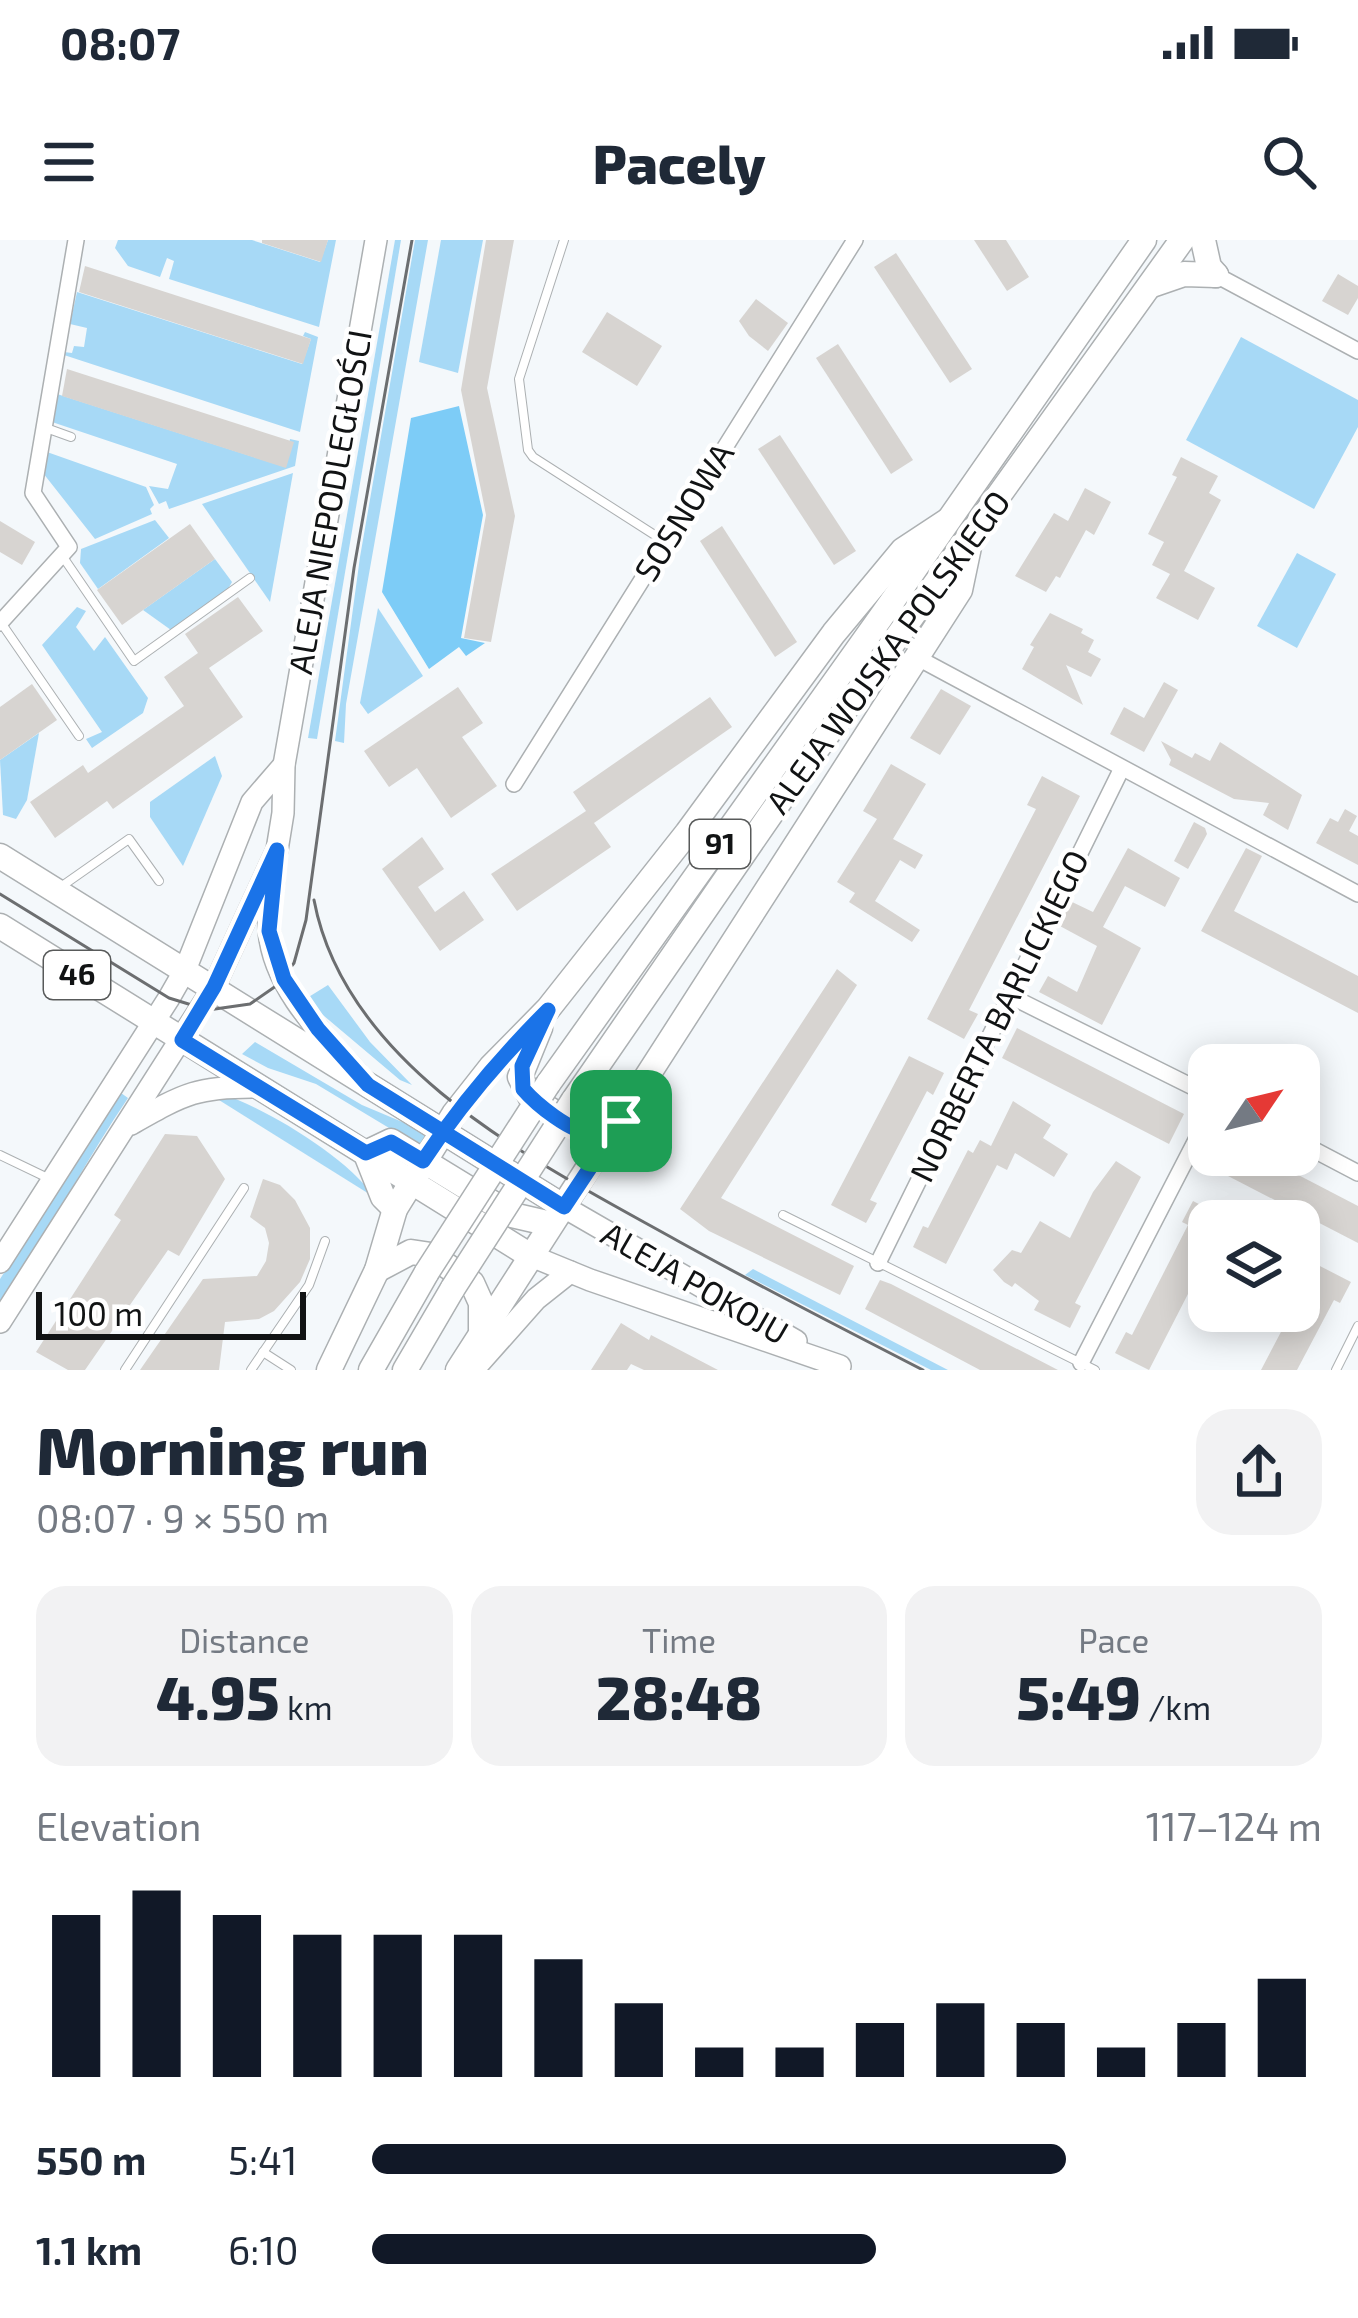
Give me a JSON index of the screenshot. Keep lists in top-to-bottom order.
{
  "streets": {
    "main road": [
      "ALEJA WOJSKA POLSKIEGO",
      "91",
      "46",
      "ALEJA POKOJU"
    ],
    "street": ["ALEJA NIEPODLEGŁOŚCI", "SOSNOWA", "NORBERTA BARLICKIEGO"]
  },
  "crossings": [
    ["ALEJA NIEPODLEGŁOŚCI", "46"],
    ["ALEJA NIEPODLEGŁOŚCI", "ALEJA POKOJU"],
    ["ALEJA WOJSKA POLSKIEGO", "ALEJA POKOJU"],
    ["46", "ALEJA POKOJU"]
  ],
  "scale_bar": "100 m",
  "north": "top right",
  "page": {
    "status": "08:07",
    "header": "Pacely",
    "scale": "100 m",
    "heading": ["Morning run", "08:07 · 9 × 550 m"],
    "stats": [
      ["Distance", "4.95 km"],
      ["Time", "28:48"],
      ["Pace", "5:49 /km"]
    ],
    "chart": ["Elevation", "117–124 m"],
    "list": [
      {
        "name": "550 m",
        "note": "5:41"
      },
      {
        "name": "1.1 km",
        "note": "6:10"
      }
    ]
  }
}
